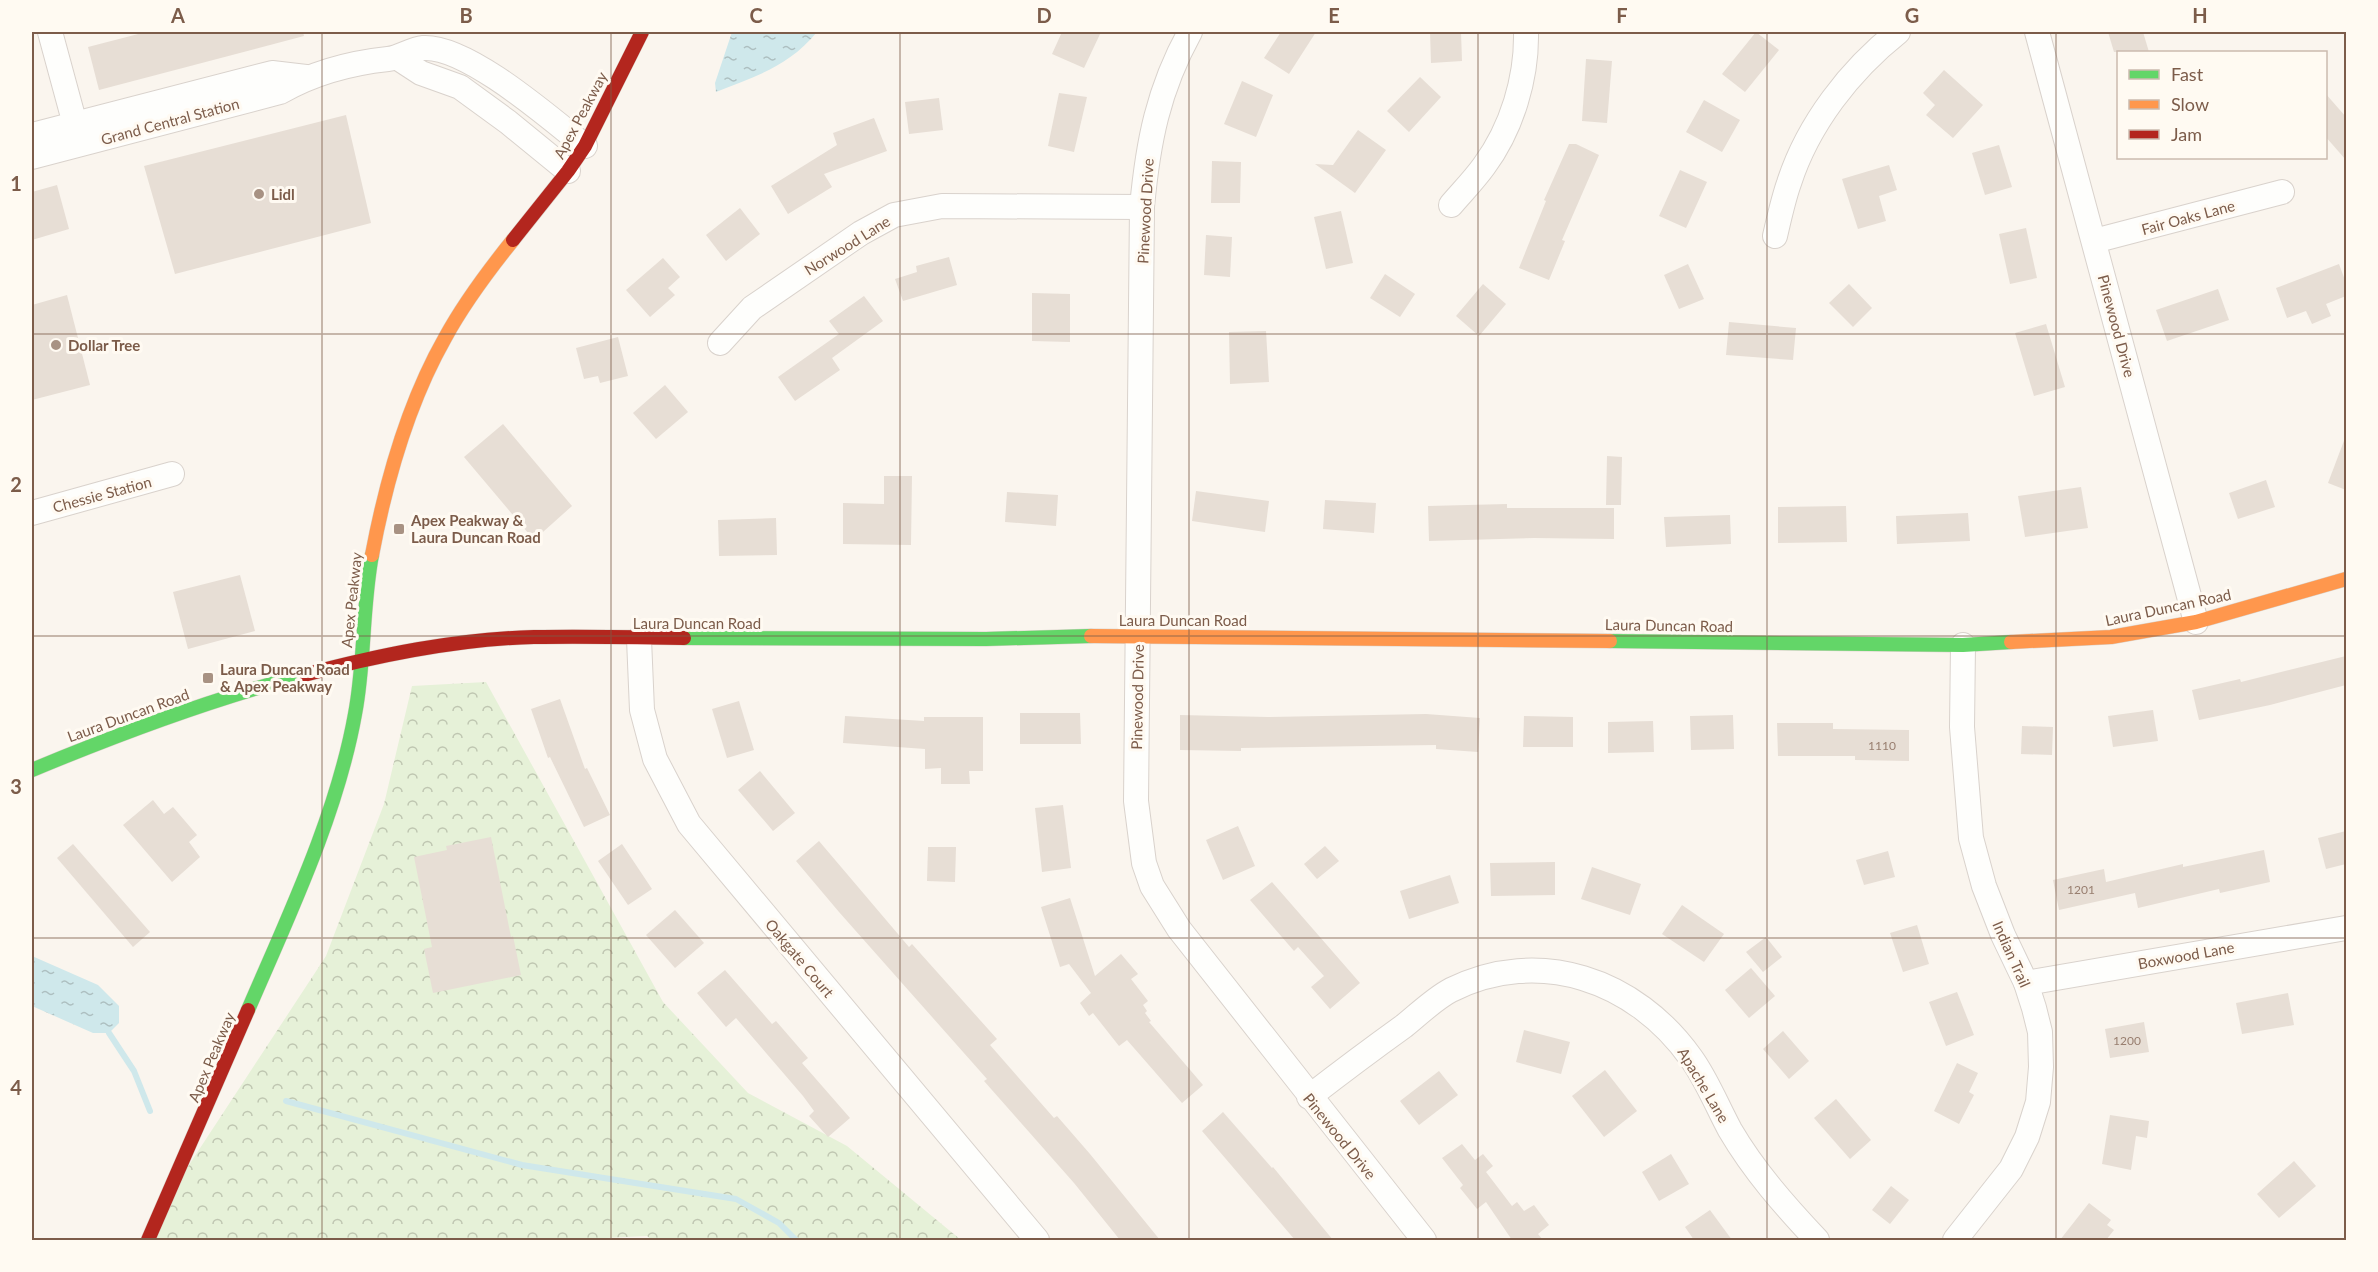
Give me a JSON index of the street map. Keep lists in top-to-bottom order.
{
  "streets": {
    "street": [
      "Apex Peakway",
      "Grand Central Station",
      "Pinewood Drive",
      "Fair Oaks Lane",
      "Norwood Lane",
      "Chessie Station",
      "Laura Duncan Road",
      "Indian Trail",
      "Boxwood Lane",
      "Oakgate Court",
      "Apache Lane"
    ]
  },
  "crossings": [
    ["Apex Peakway", "Grand Central Station"],
    ["Apex Peakway", "Laura Duncan Road"],
    ["Pinewood Drive", "Fair Oaks Lane"],
    ["Pinewood Drive", "Norwood Lane"],
    ["Pinewood Drive", "Laura Duncan Road"],
    ["Pinewood Drive", "Apache Lane"],
    ["Laura Duncan Road", "Indian Trail"],
    ["Laura Duncan Road", "Oakgate Court"],
    ["Indian Trail", "Boxwood Lane"]
  ],
  "places": {
    "other": ["Lidl", "Dollar Tree"],
    "transit": ["Apex Peakway & Laura Duncan Road", "Laura Duncan Road & Apex Peakway"]
  },
  "house_numbers": ["1110", "1201", "1200"],
  "legend": ["Fast", "Slow", "Jam"],
  "grid": {
    "columns": [
      "A",
      "B",
      "C",
      "D",
      "E",
      "F",
      "G",
      "H"
    ],
    "rows": [
      "1",
      "2",
      "3",
      "4"
    ]
  }
}
